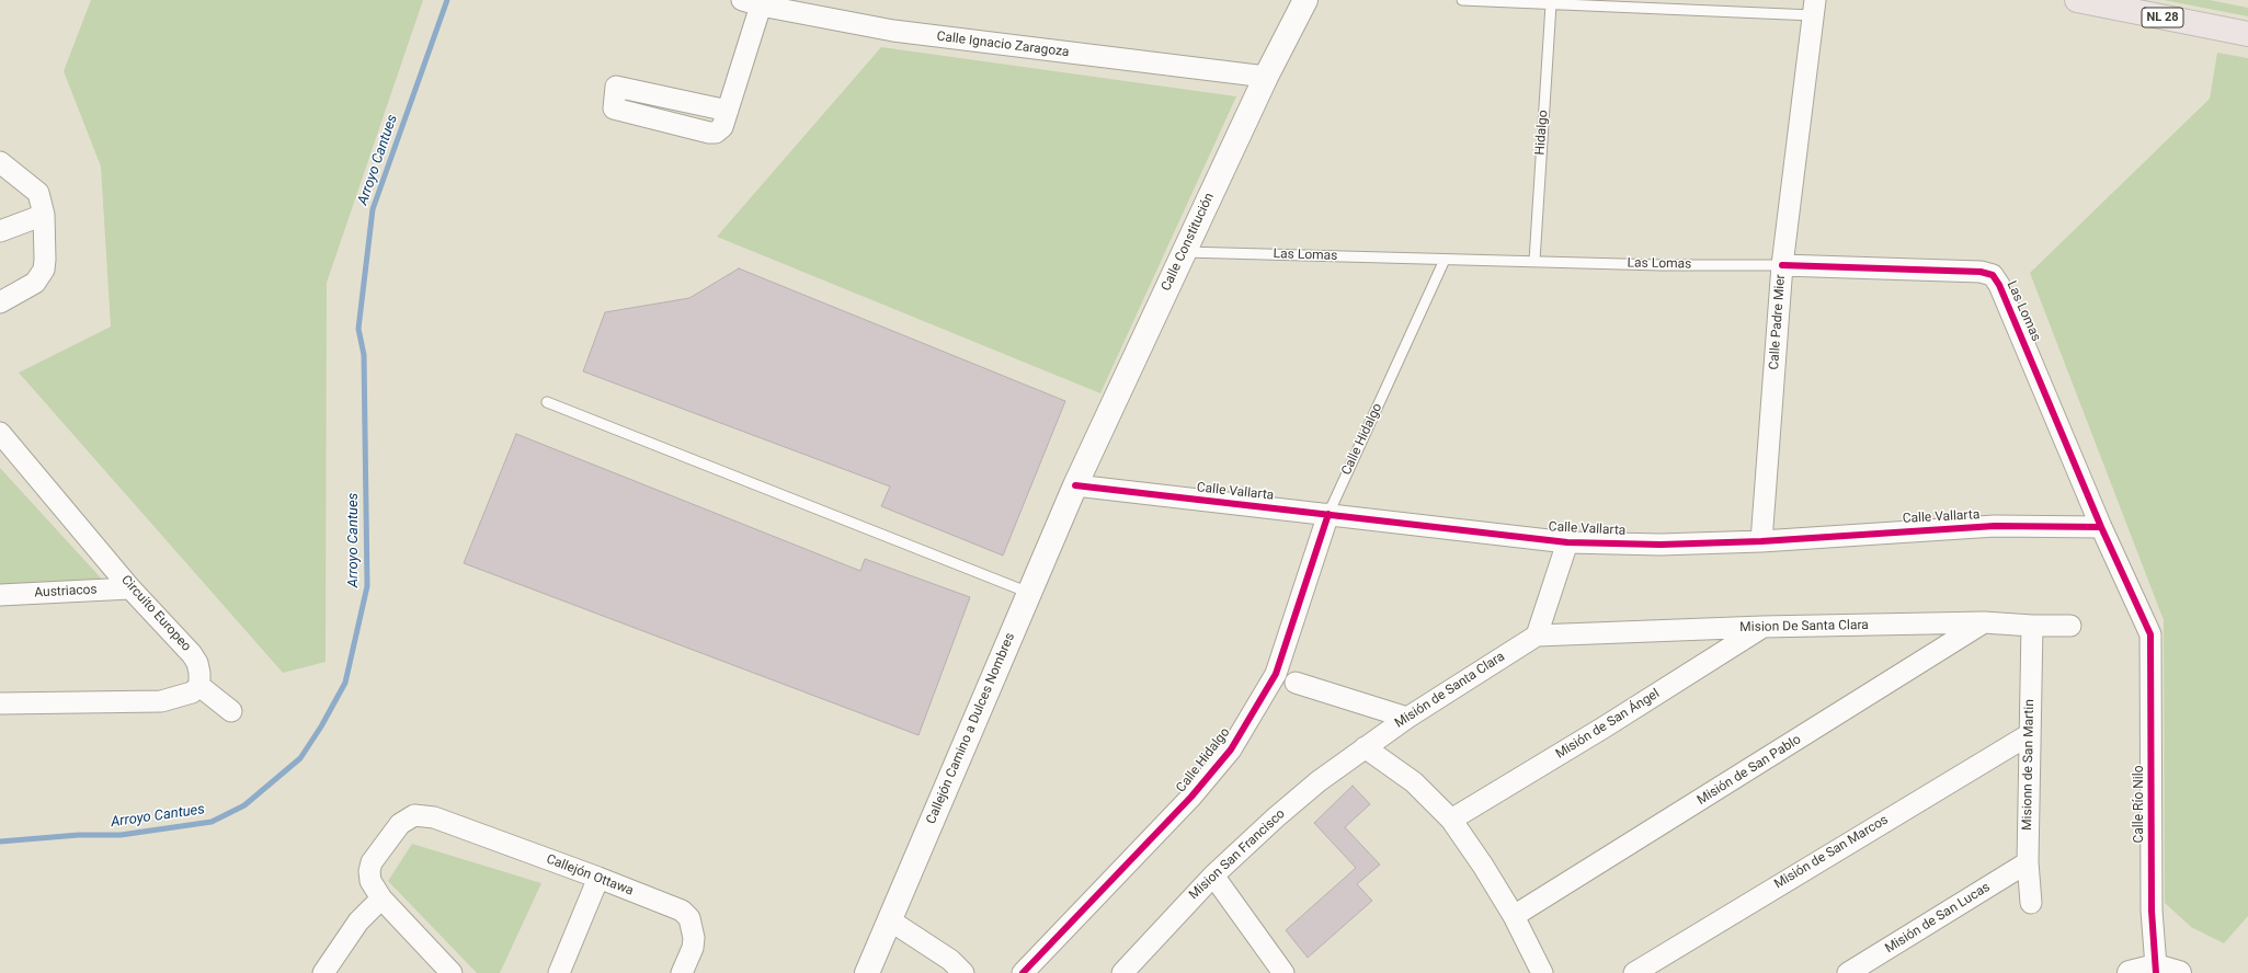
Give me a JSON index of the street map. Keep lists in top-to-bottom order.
{
  "streets": {
    "main road": ["NL 28", "Calle Constitución", "Callejón Camino a Dulces Nombres"],
    "street": [
      "Calle Ignacio Zaragoza",
      "Las Lomas",
      "Calle Padre Mier",
      "Calle Hidalgo",
      "Calle Vallarta",
      "Austriacos",
      "Circuito Europeo",
      "Mision De Santa Clara",
      "Misión de Santa Clara",
      "Misión de San Ángel",
      "Misionn de San Martin",
      "Misión de San Pablo",
      "Calle Río Nilo",
      "Misión de San Marcos",
      "Mision San Francisco",
      "Callejón Ottawa",
      "Misión de San Lucas"
    ],
    "lane": ["Hidalgo"]
  },
  "crossings": [
    ["Calle Ignacio Zaragoza", "Calle Constitución"],
    ["Hidalgo", "Las Lomas"],
    ["Calle Constitución", "Las Lomas"],
    ["Calle Constitución", "Calle Vallarta"],
    ["Calle Constitución", "Callejón Camino a Dulces Nombres"],
    ["Las Lomas", "Calle Padre Mier"],
    ["Las Lomas", "Calle Hidalgo"],
    ["Las Lomas", "Calle Vallarta"],
    ["Las Lomas", "Calle Río Nilo"],
    ["Calle Padre Mier", "Calle Vallarta"],
    ["Calle Hidalgo", "Calle Vallarta"],
    ["Calle Vallarta", "Callejón Camino a Dulces Nombres"],
    ["Calle Vallarta", "Calle Río Nilo"],
    ["Austriacos", "Circuito Europeo"],
    ["Mision De Santa Clara", "Misión de Santa Clara"],
    ["Mision De Santa Clara", "Misión de San Ángel"],
    ["Mision De Santa Clara", "Misionn de San Martin"],
    ["Mision De Santa Clara", "Misión de San Pablo"],
    ["Misión de Santa Clara", "Mision San Francisco"],
    ["Misionn de San Martin", "Misión de San Marcos"],
    ["Misionn de San Martin", "Misión de San Lucas"]
  ],
  "water": ["Arroyo Cantues"]
}
